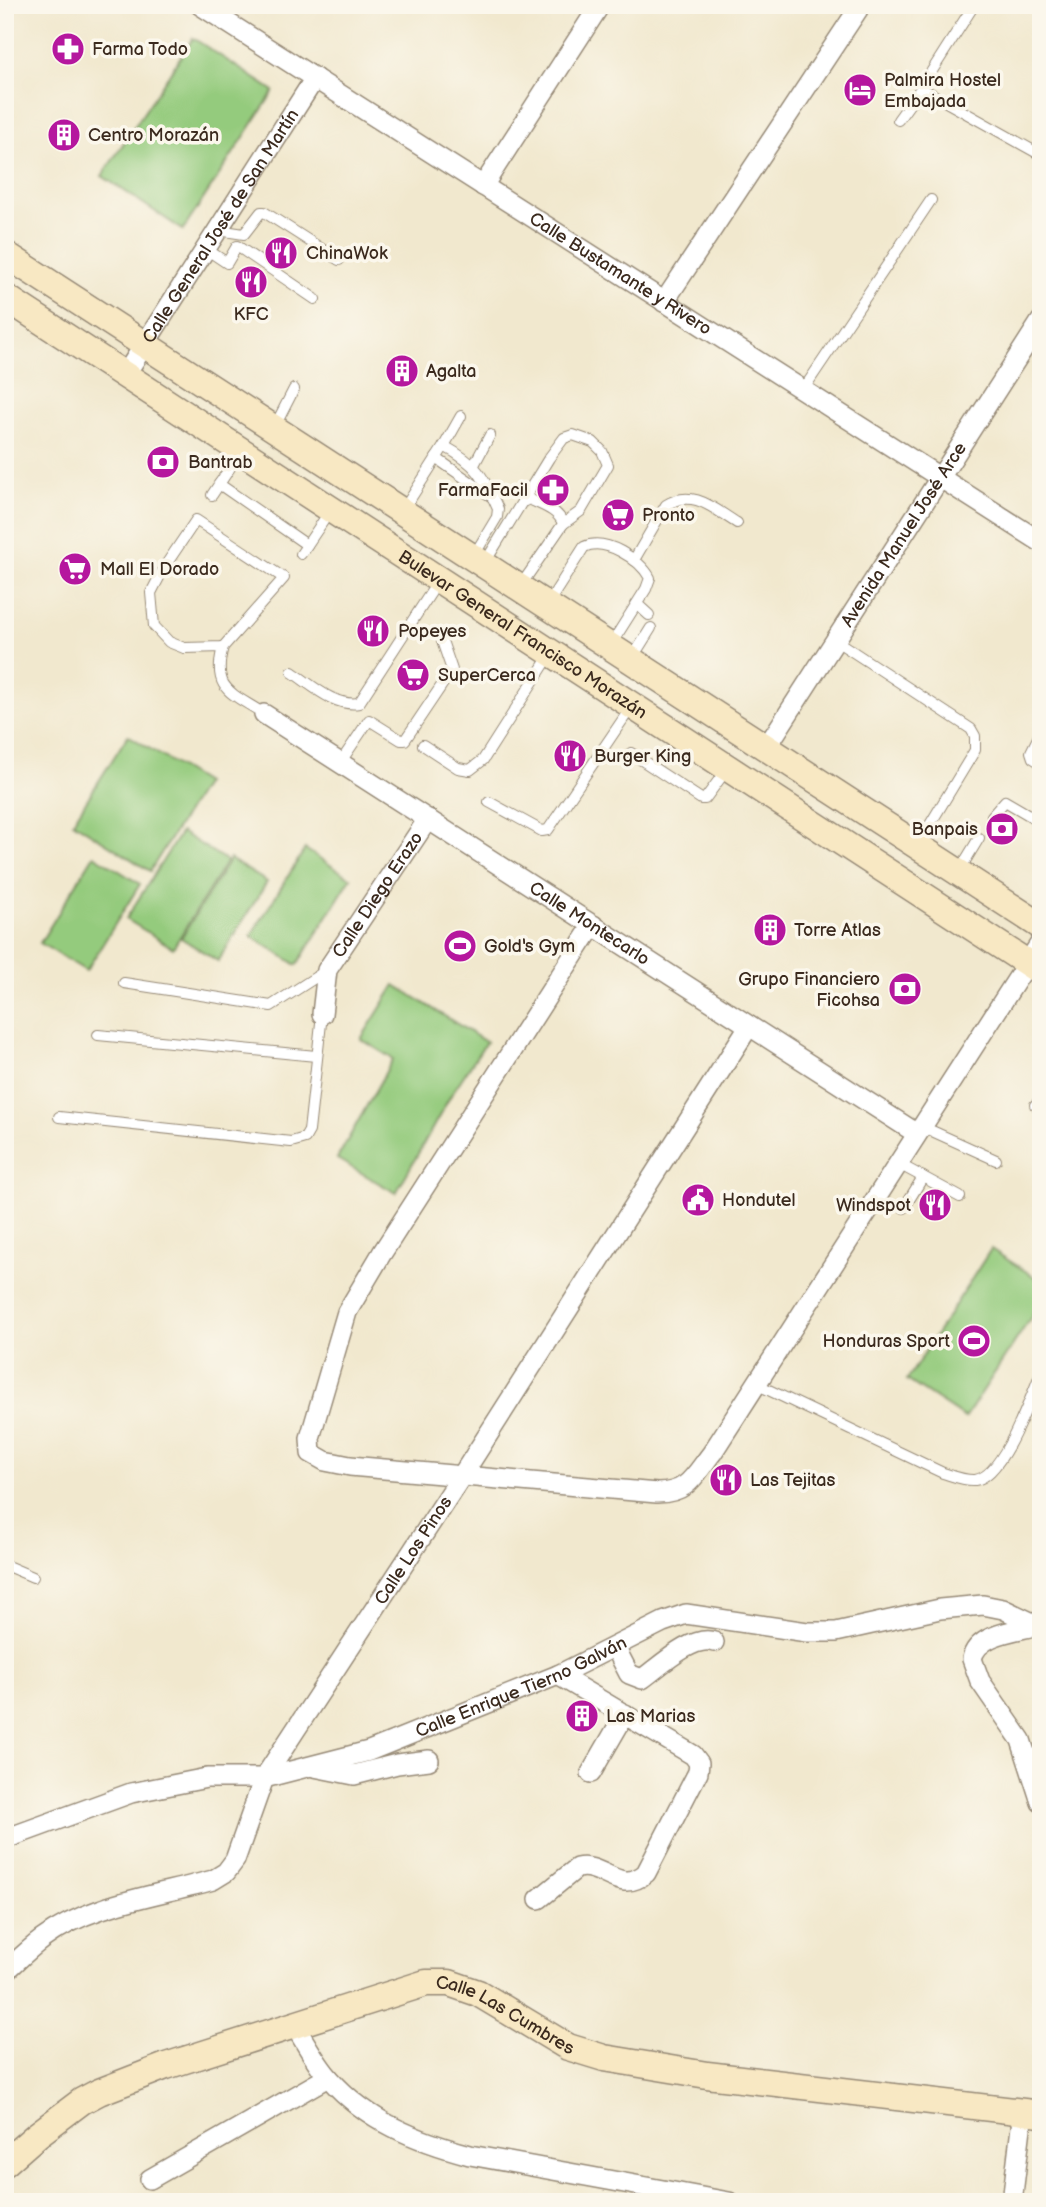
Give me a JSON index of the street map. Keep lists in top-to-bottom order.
{
  "streets": {
    "main road": ["Bulevar General Francisco Morazán", "Calle Las Cumbres"],
    "street": [
      "Calle General José de San Martín",
      "Calle Bustamante y Rivero",
      "Avenida Manuel José Arce",
      "Calle Diego Erazo",
      "Calle Montecarlo",
      "Calle Los Pinos",
      "Calle Enrique Tierno Galván"
    ]
  },
  "crossings": [
    ["Calle General José de San Martín", "Calle Bustamante y Rivero"],
    ["Calle General José de San Martín", "Bulevar General Francisco Morazán"],
    ["Calle Bustamante y Rivero", "Avenida Manuel José Arce"],
    ["Calle Diego Erazo", "Calle Montecarlo"],
    ["Calle Montecarlo", "Calle Los Pinos"],
    ["Calle Los Pinos", "Calle Enrique Tierno Galván"]
  ],
  "places": {
    "pharmacy": ["Farma Todo", "FarmaFacil"],
    "hotel": ["Palmira Hostel Embajada"],
    "building": [
      "Centro Morazán",
      "Agalta",
      "Torre Atlas",
      "Las Marias"
    ],
    "restaurant": [
      "ChinaWok",
      "KFC",
      "Popeyes",
      "Burger King",
      "Windspot",
      "Las Tejitas"
    ],
    "bank": ["Bantrab", "Banpais", "Grupo Financiero Ficohsa"],
    "supermarket": ["Pronto", "Mall El Dorado", "SuperCerca"],
    "sports": ["Gold's Gym", "Honduras Sport"],
    "public building": ["Hondutel"]
  }
}
